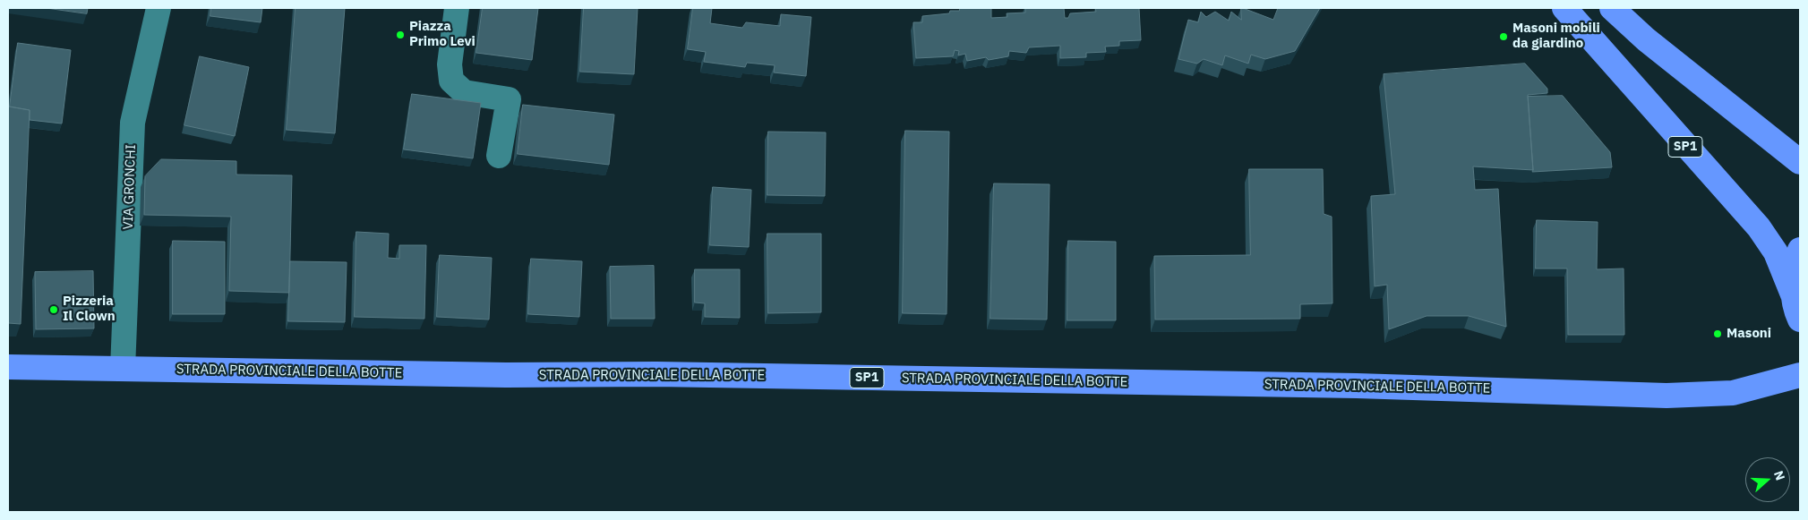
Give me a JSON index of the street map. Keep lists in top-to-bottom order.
{
  "streets": {
    "main road": ["SP1", "STRADA PROVINCIALE DELLA BOTTE"],
    "street": ["VIA GRONCHI"]
  },
  "crossings": [
    ["VIA GRONCHI", "STRADA PROVINCIALE DELLA BOTTE"]
  ],
  "places": [
    "Piazza Primo Levi",
    "Masoni mobili da giardino",
    "Pizzeria Il Clown",
    "Masoni"
  ],
  "north": "right"
}
